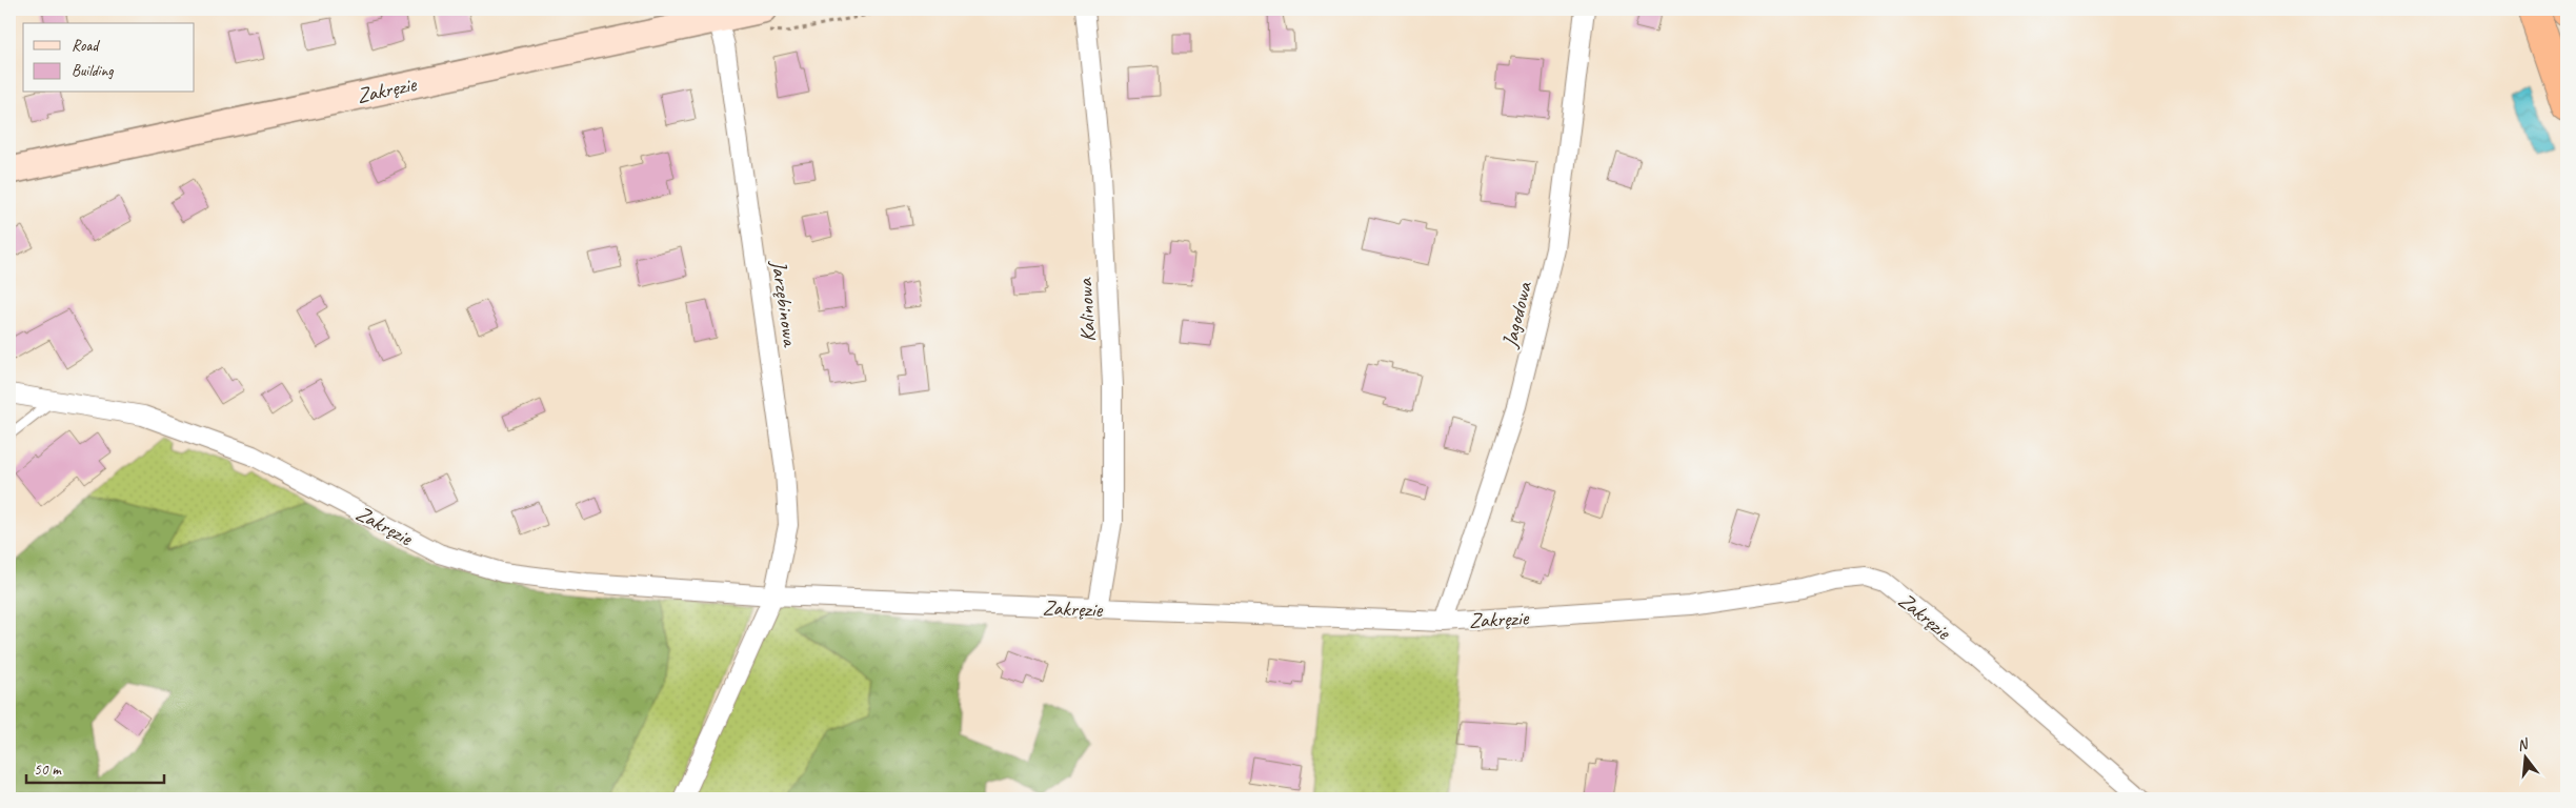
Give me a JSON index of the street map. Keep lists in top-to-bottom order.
{
  "streets": {
    "street": [
      "Zakręzie",
      "Jarzębinowa",
      "Kalinowa",
      "Jagodowa"
    ]
  },
  "crossings": [
    ["Zakręzie", "Jarzębinowa"],
    ["Zakręzie", "Kalinowa"],
    ["Zakręzie", "Jagodowa"]
  ],
  "legend": ["Road", "Building"],
  "scale_bar": "50 m",
  "north": "top"
}
